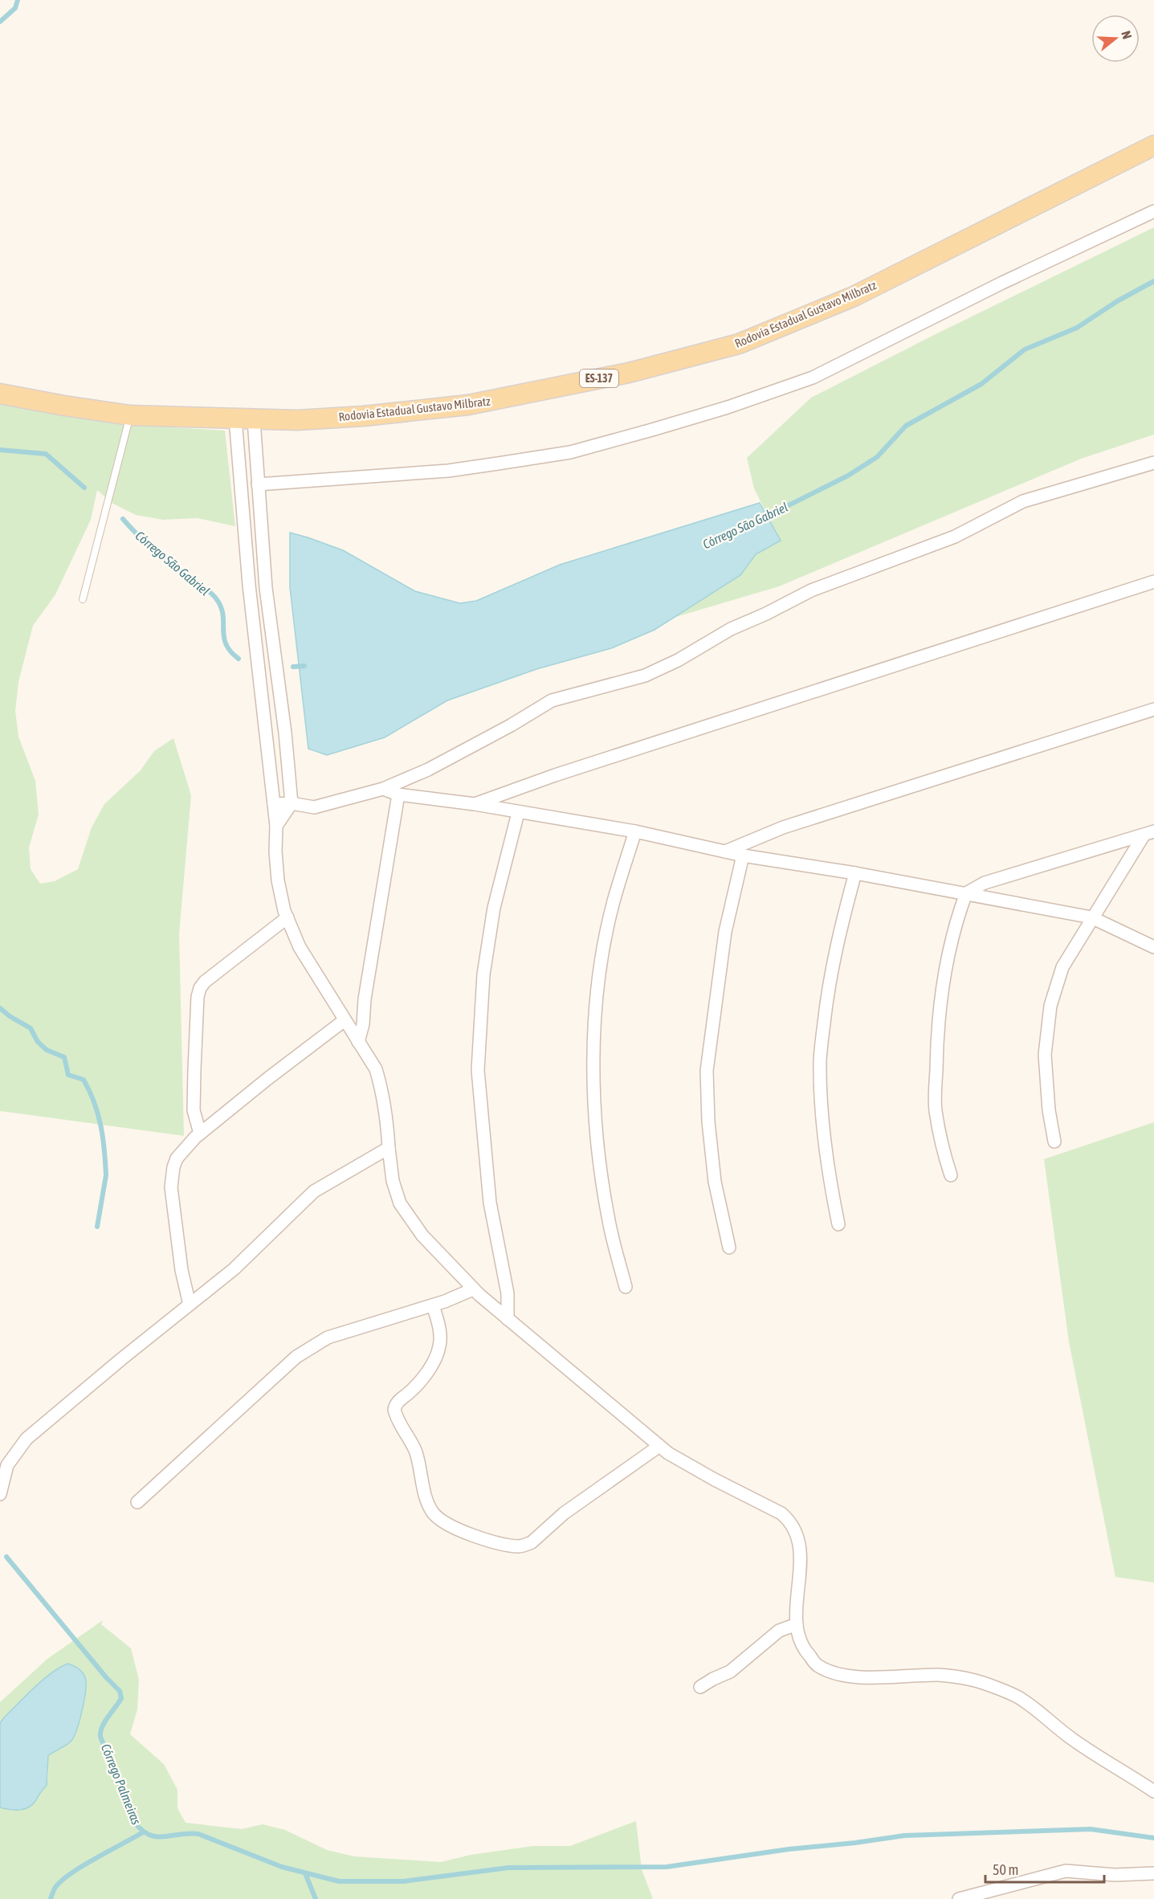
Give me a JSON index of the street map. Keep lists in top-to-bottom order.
{
  "streets": {
    "main road": ["Rodovia Estadual Gustavo Milbratz", "ES-137"]
  },
  "water": ["Córrego São Gabriel", "Córrego Palmeiras"],
  "scale_bar": "50 m",
  "north": "right"
}
